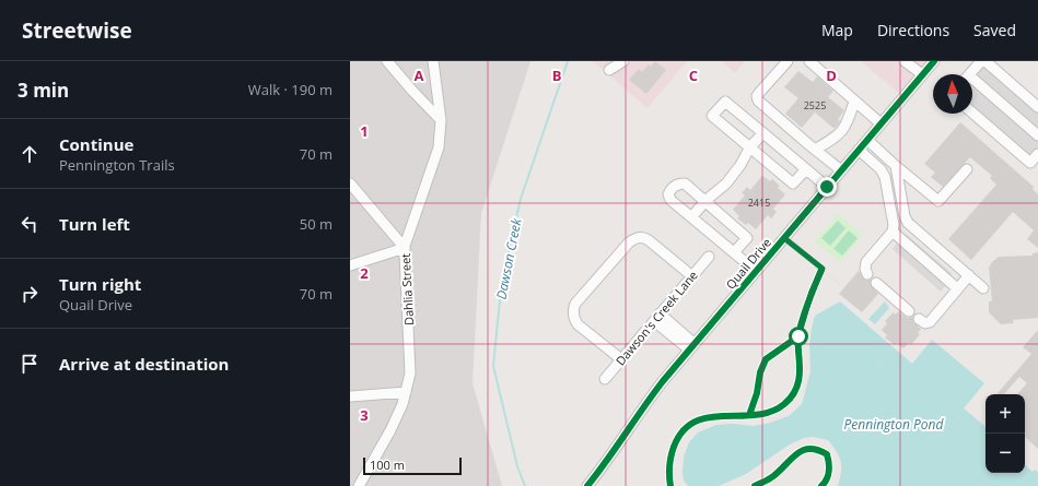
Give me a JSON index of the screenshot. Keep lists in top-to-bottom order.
{
  "streets": {
    "street": ["Quail Drive", "Dahlia Street", "Dawson's Creek Lane"]
  },
  "water": ["Dawson Creek", "Pennington Pond"],
  "house_numbers": ["2525", "2415"],
  "scale_bar": "100 m",
  "north": "top",
  "page": {
    "header": "Streetwise",
    "nav": ["Map", "Directions", "Saved"],
    "heading": ["3 min", "Walk · 190 m"],
    "list": [
      ["Continue", "Pennington Trails", "70 m"],
      ["Turn left", "50 m"],
      ["Turn right", "Quail Drive", "70 m"],
      "Arrive at destination"
    ],
    "map_buttons": ["+", "−"],
    "scale": "100 m"
  },
  "grid": {
    "columns": [
      "A",
      "B",
      "C",
      "D"
    ],
    "rows": ["1", "2", "3"]
  }
}
